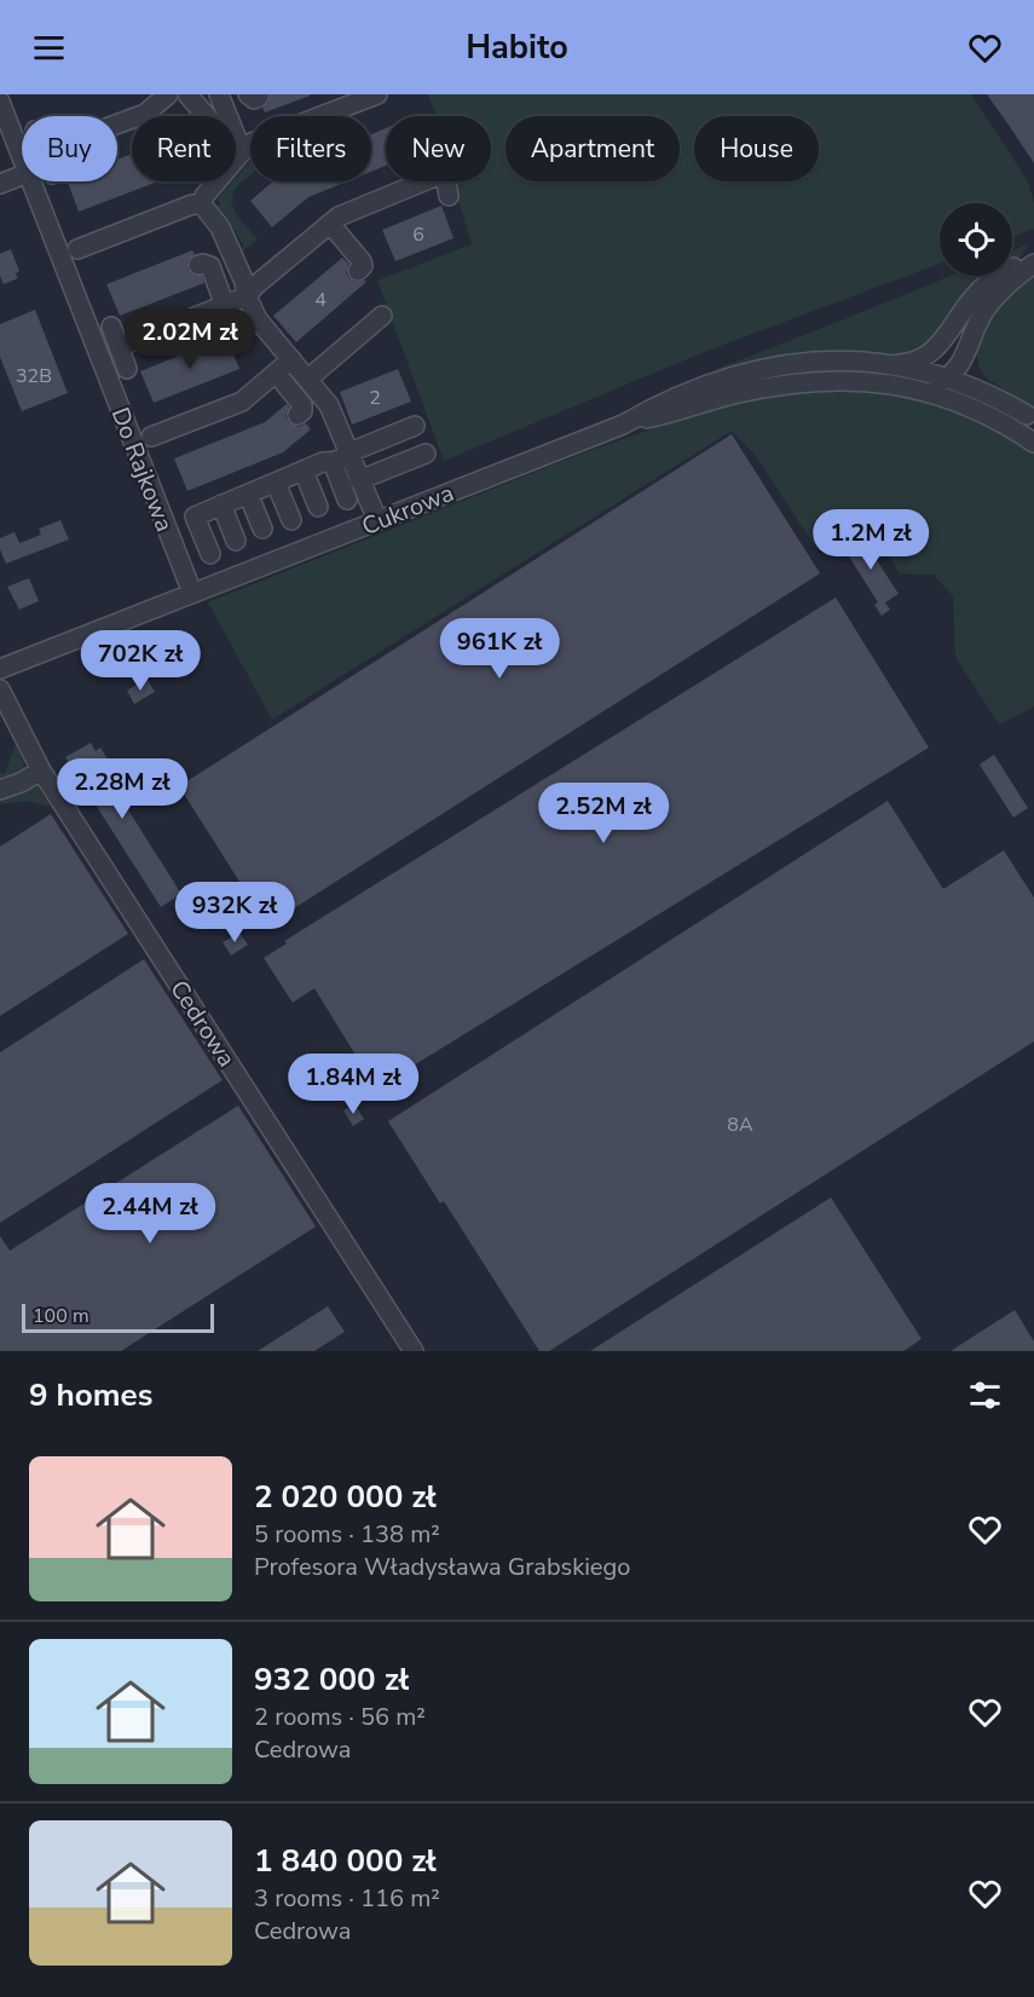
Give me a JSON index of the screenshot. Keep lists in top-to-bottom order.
{
  "streets": {
    "street": ["Do Rajkowa", "Cukrowa", "Cedrowa"]
  },
  "crossings": [
    ["Do Rajkowa", "Cukrowa"]
  ],
  "house_numbers": [
    "6",
    "4",
    "32B",
    "2",
    "8A"
  ],
  "scale_bar": "100 m",
  "page": {
    "header": "Habito",
    "chip": [
      "Buy",
      "Rent",
      "Filters",
      "New",
      "Apartment",
      "House"
    ],
    "price": [
      "2.02M zł",
      "1.2M zł",
      "961K zł",
      "702K zł",
      "2.28M zł",
      "2.52M zł",
      "932K zł",
      "1.84M zł",
      "2.44M zł"
    ],
    "scale": "100 m",
    "heading": "9 homes",
    "list": [
      {
        "name": "2 020 000 zł",
        "note": "5 rooms · 138 m² · Profesora Władysława Grabskiego"
      },
      {
        "name": "932 000 zł",
        "note": "2 rooms · 56 m² · Cedrowa"
      },
      {
        "name": "1 840 000 zł",
        "note": "3 rooms · 116 m² · Cedrowa"
      }
    ]
  }
}
